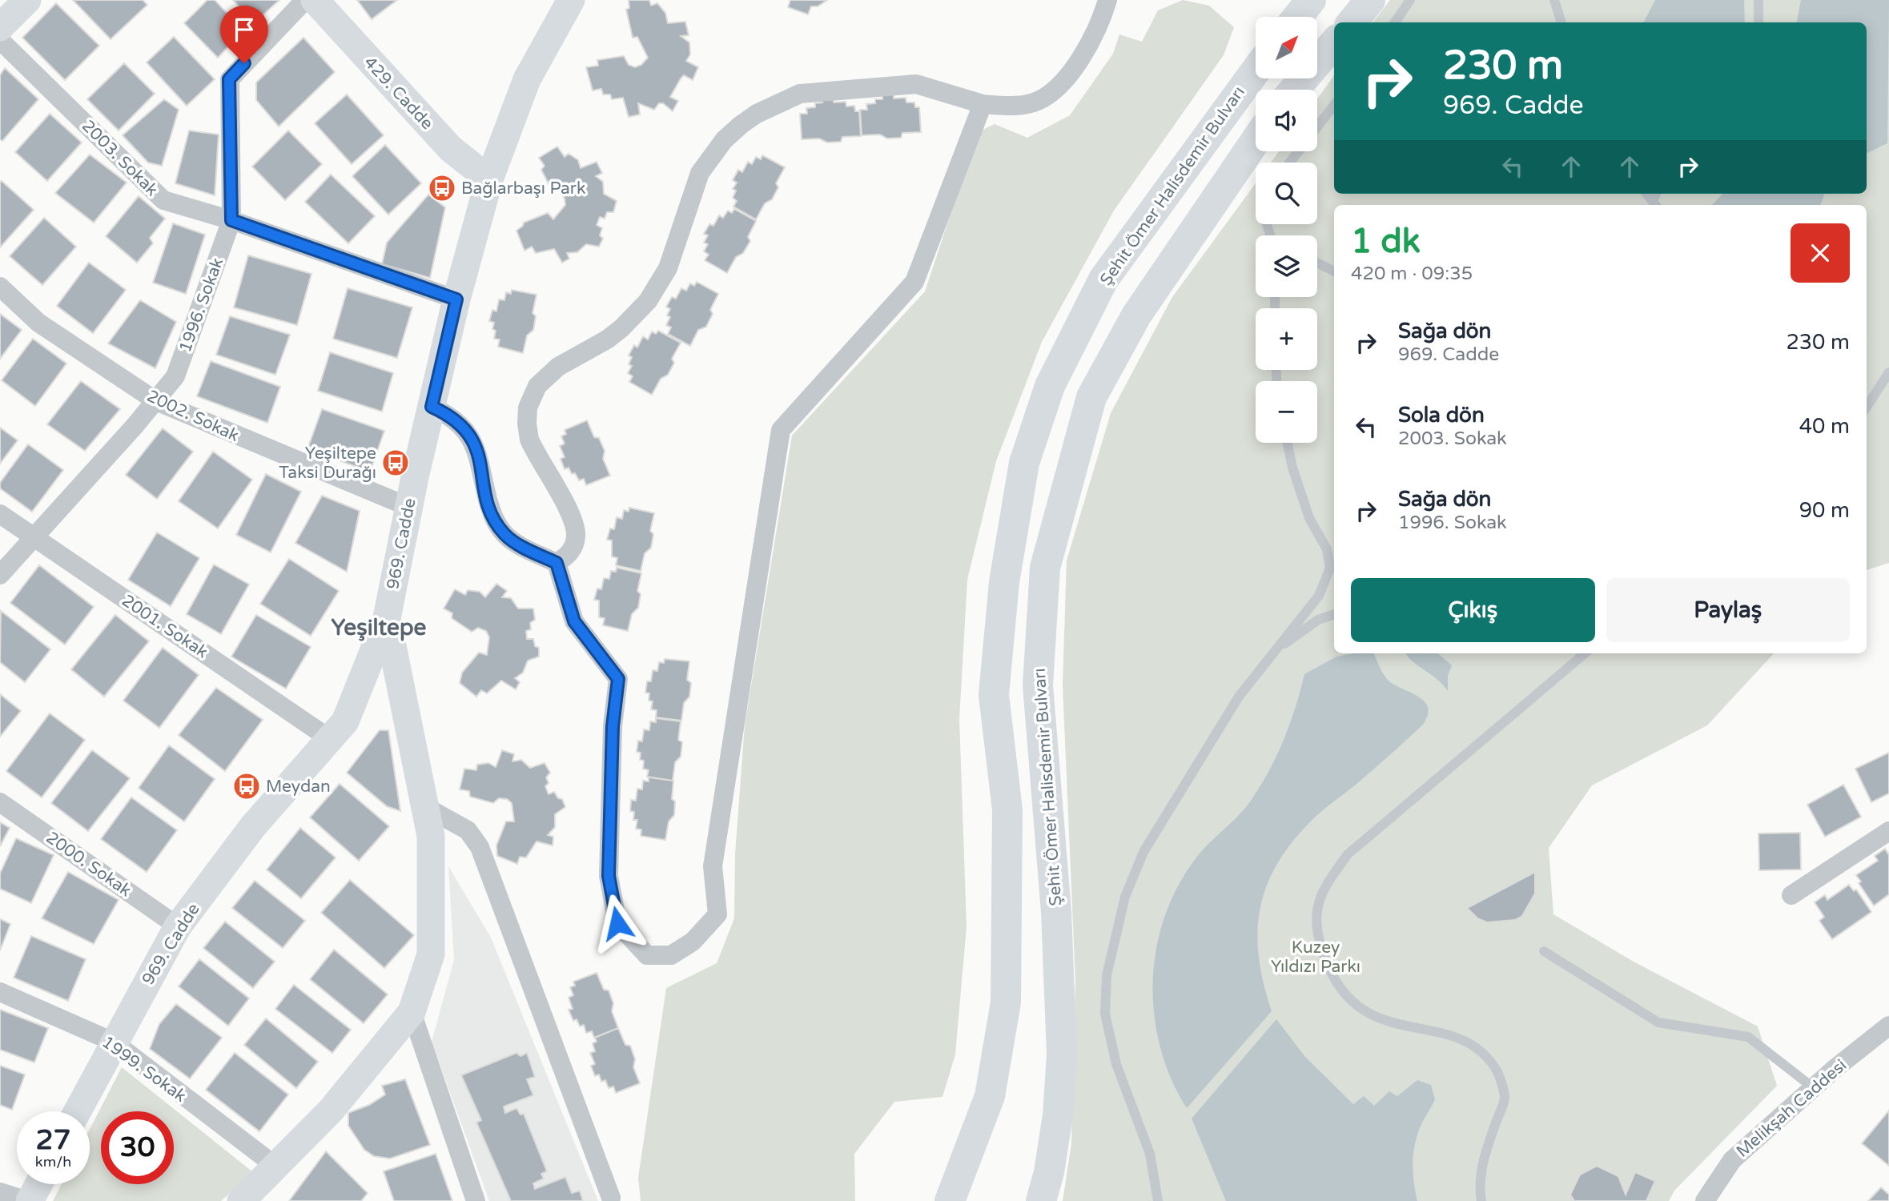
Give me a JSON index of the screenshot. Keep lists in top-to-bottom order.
{
  "streets": {
    "highway": ["Şehit Ömer Halisdemir Bulvarı"],
    "street": [
      "429. Cadde",
      "2003. Sokak",
      "1996. Sokak",
      "2002. Sokak",
      "969. Cadde",
      "2001. Sokak",
      "2000. Sokak",
      "1999. Sokak",
      "Melikşah Caddesi"
    ]
  },
  "crossings": [
    ["429. Cadde", "969. Cadde"],
    ["2003. Sokak", "1996. Sokak"],
    ["2003. Sokak", "969. Cadde"],
    ["1996. Sokak", "2002. Sokak"],
    ["1996. Sokak", "2001. Sokak"],
    ["2002. Sokak", "969. Cadde"],
    ["969. Cadde", "2001. Sokak"],
    ["969. Cadde", "2000. Sokak"],
    ["969. Cadde", "1999. Sokak"]
  ],
  "districts": ["Yeşiltepe"],
  "parks": ["Kuzey Yıldızı Parkı"],
  "places": {
    "bus stop": ["Bağlarbaşı Park", "Yeşiltepe Taksi Durağı", "Meydan"]
  },
  "north": "top right",
  "page": {
    "map_buttons": ["+", "−"],
    "turn": ["230 m", "969. Cadde"],
    "heading": ["1 dk", "420 m · 09:35"],
    "list": [
      {
        "name": "Sağa dön",
        "note": "969. Cadde",
        "value": "230 m"
      },
      {
        "name": "Sola dön",
        "note": "2003. Sokak",
        "value": "40 m"
      },
      {
        "name": "Sağa dön",
        "note": "1996. Sokak",
        "value": "90 m"
      }
    ],
    "buttons": ["Çıkış", "Paylaş"],
    "speed": "27 km/h",
    "limit": "30"
  }
}
